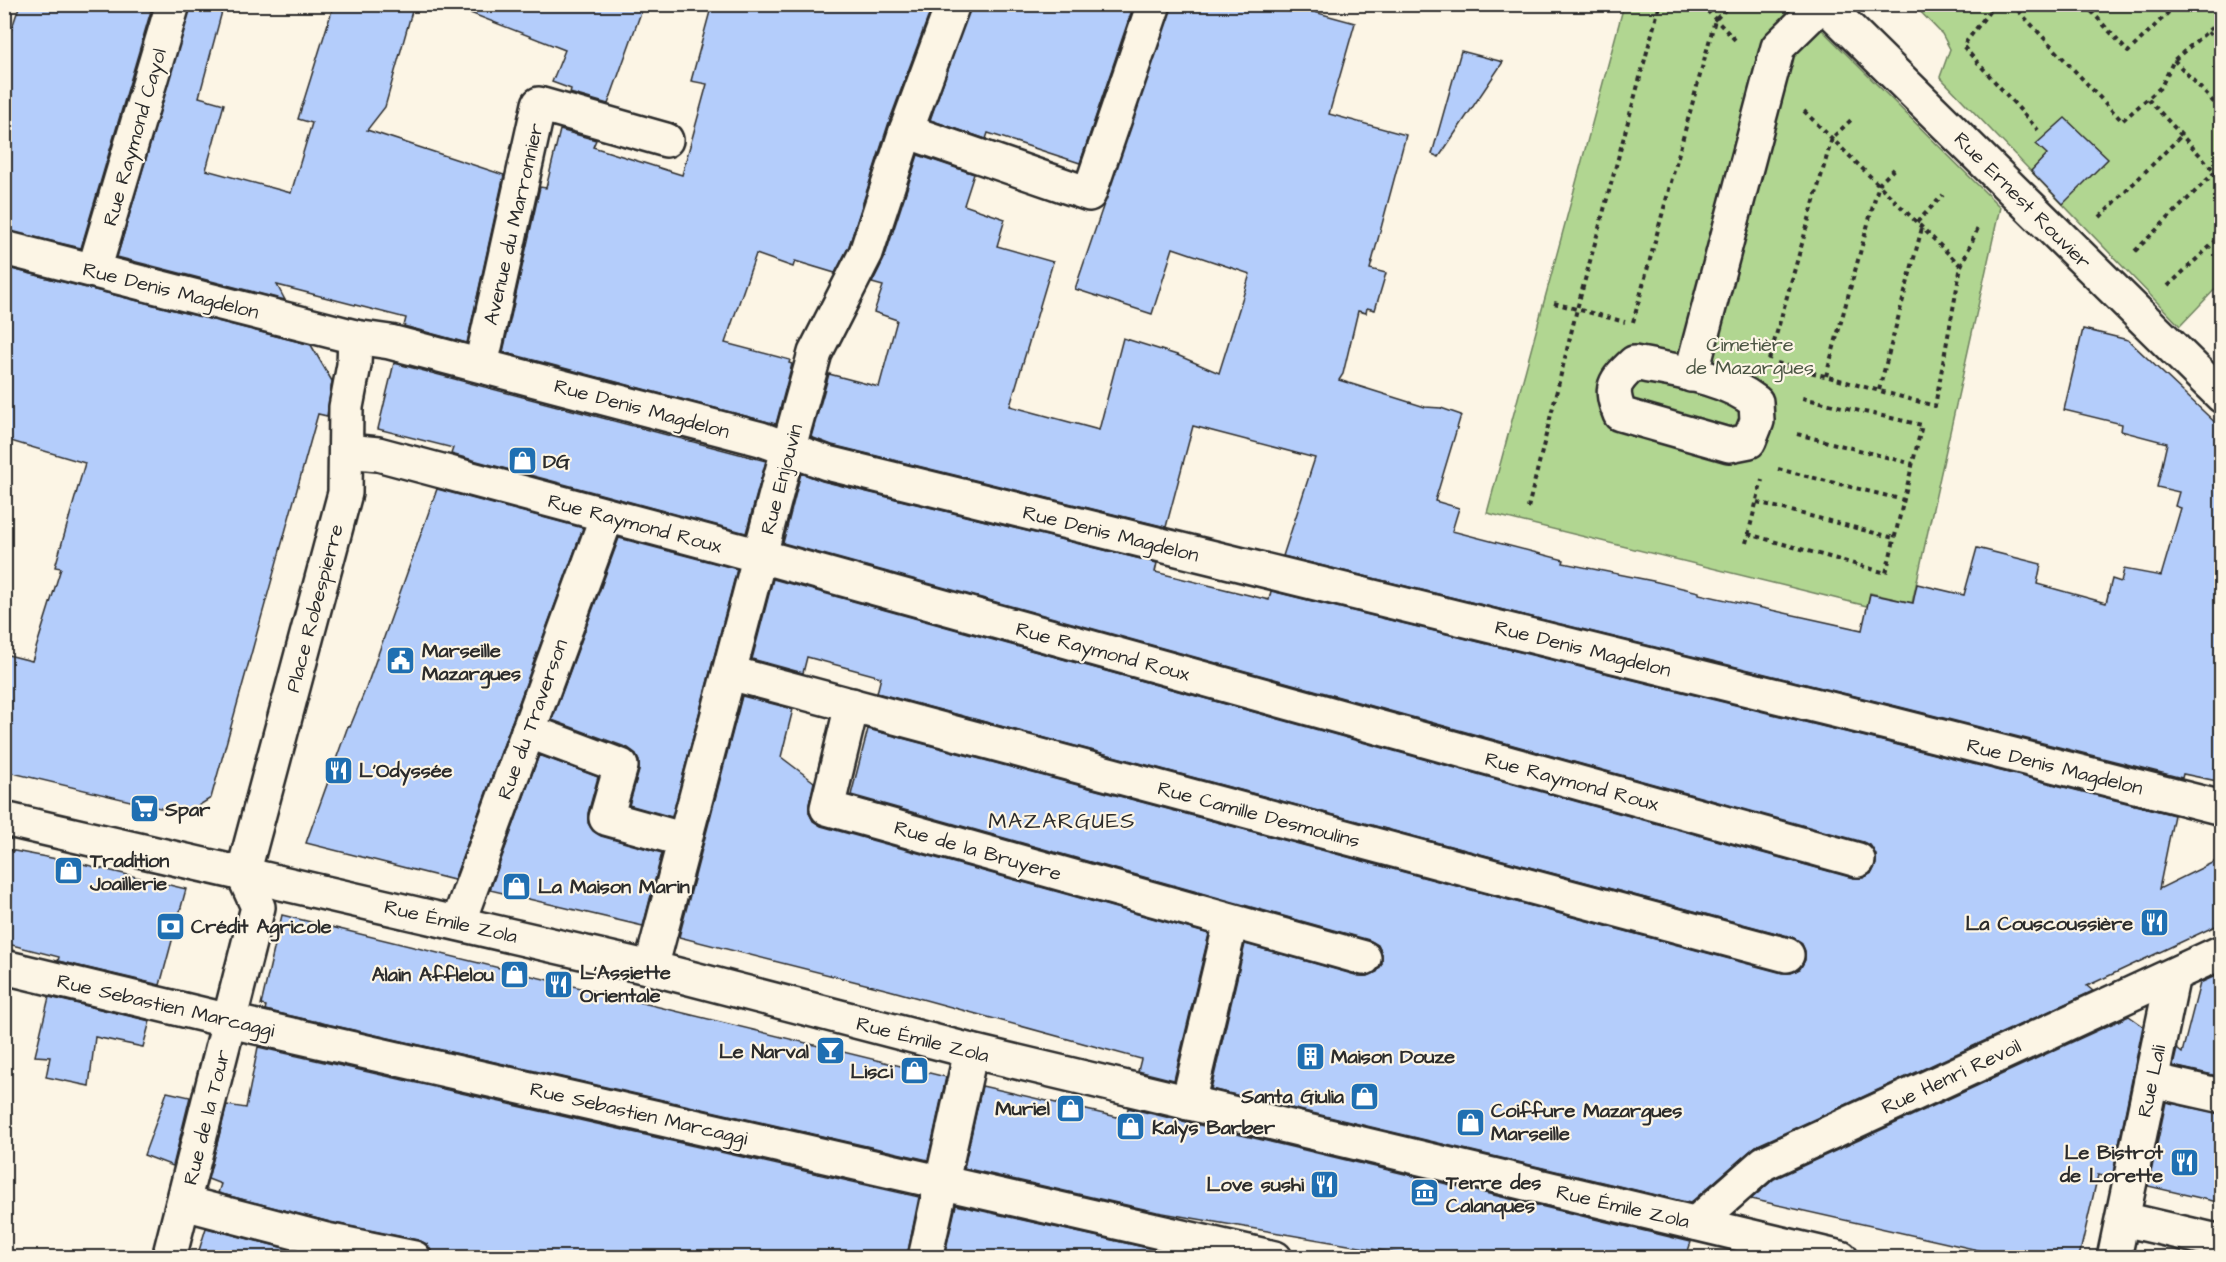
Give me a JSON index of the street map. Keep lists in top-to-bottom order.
{
  "streets": {
    "street": [
      "Rue Raymond Cayol",
      "Rue Ernest Rouvier",
      "Avenue du Marronnier",
      "Rue Denis Magdelon",
      "Rue Enjouvin",
      "Rue Raymond Roux",
      "Place Robespierre",
      "Rue du Traverson",
      "Rue Camille Desmoulins",
      "Rue de la Bruyere",
      "Rue Émile Zola",
      "Rue Sebastien Marcaggi",
      "Rue Henri Revoil",
      "Rue Lali",
      "Rue de la Tour"
    ]
  },
  "crossings": [
    ["Rue Raymond Cayol", "Rue Denis Magdelon"],
    ["Avenue du Marronnier", "Rue Denis Magdelon"],
    ["Rue Denis Magdelon", "Rue Enjouvin"],
    ["Rue Denis Magdelon", "Place Robespierre"],
    ["Rue Enjouvin", "Rue Raymond Roux"],
    ["Rue Enjouvin", "Rue Camille Desmoulins"],
    ["Rue Enjouvin", "Rue Émile Zola"],
    ["Rue Raymond Roux", "Place Robespierre"],
    ["Rue Raymond Roux", "Rue du Traverson"],
    ["Place Robespierre", "Rue Émile Zola"],
    ["Place Robespierre", "Rue de la Tour"],
    ["Rue du Traverson", "Rue Émile Zola"],
    ["Rue Camille Desmoulins", "Rue de la Bruyere"],
    ["Rue Émile Zola", "Rue Henri Revoil"],
    ["Rue Émile Zola", "Rue de la Tour"],
    ["Rue Sebastien Marcaggi", "Rue de la Tour"],
    ["Rue Henri Revoil", "Rue Lali"]
  ],
  "districts": ["MAZARGUES"],
  "parks": ["Cimetière de Mazargues"],
  "places": {
    "shop": [
      "DG",
      "Tradition Joaillerie",
      "La Maison Marin",
      "Alain Afflelou",
      "Lisci",
      "Santa Giulia",
      "Muriel",
      "Coiffure Mazargues Marseille",
      "Kalys Barber"
    ],
    "public building": ["Marseille Mazargues"],
    "restaurant": [
      "L'Odyssée",
      "La Couscoussière",
      "L'Assiette Orientale",
      "Le Bistrot de Lorette",
      "Love sushi"
    ],
    "supermarket": ["Spar"],
    "bank": ["Crédit Agricole"],
    "bar": ["Le Narval"],
    "building": ["Maison Douze"],
    "museum": ["Terre des Calanques"]
  }
}
